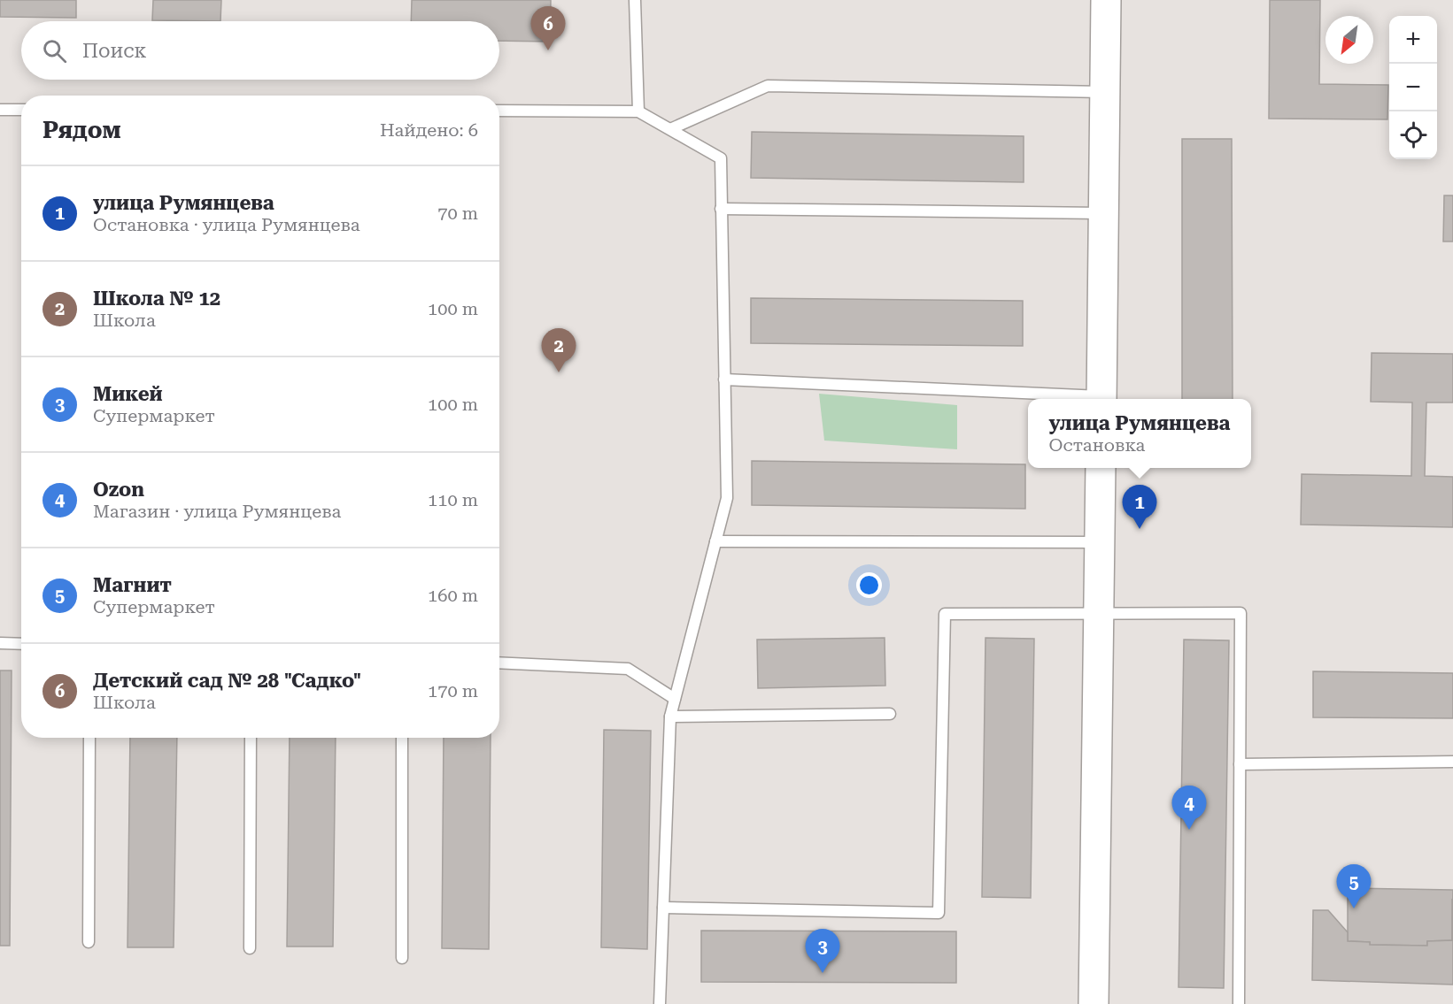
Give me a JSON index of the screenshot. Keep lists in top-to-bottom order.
{
  "north": "bottom left",
  "page": {
    "pins": [
      "6",
      "2",
      "1",
      "4",
      "5",
      "3"
    ],
    "map_buttons": ["+", "−"],
    "search": "Поиск",
    "heading": ["Рядом", "Найдено: 6"],
    "list": [
      {
        "mark": "1",
        "name": "улица Румянцева",
        "note": "Остановка · улица Румянцева",
        "value": "70 m"
      },
      {
        "mark": "2",
        "name": "Школа № 12",
        "note": "Школа",
        "value": "100 m"
      },
      {
        "mark": "3",
        "name": "Микей",
        "note": "Супермаркет",
        "value": "100 m"
      },
      {
        "mark": "4",
        "name": "Ozon",
        "note": "Магазин · улица Румянцева",
        "value": "110 m"
      },
      {
        "mark": "5",
        "name": "Магнит",
        "note": "Супермаркет",
        "value": "160 m"
      },
      {
        "mark": "6",
        "name": "Детский сад № 28 \"Садко\"",
        "note": "Школа",
        "value": "170 m"
      }
    ],
    "popup": ["улица Румянцева", "Остановка"]
  }
}
